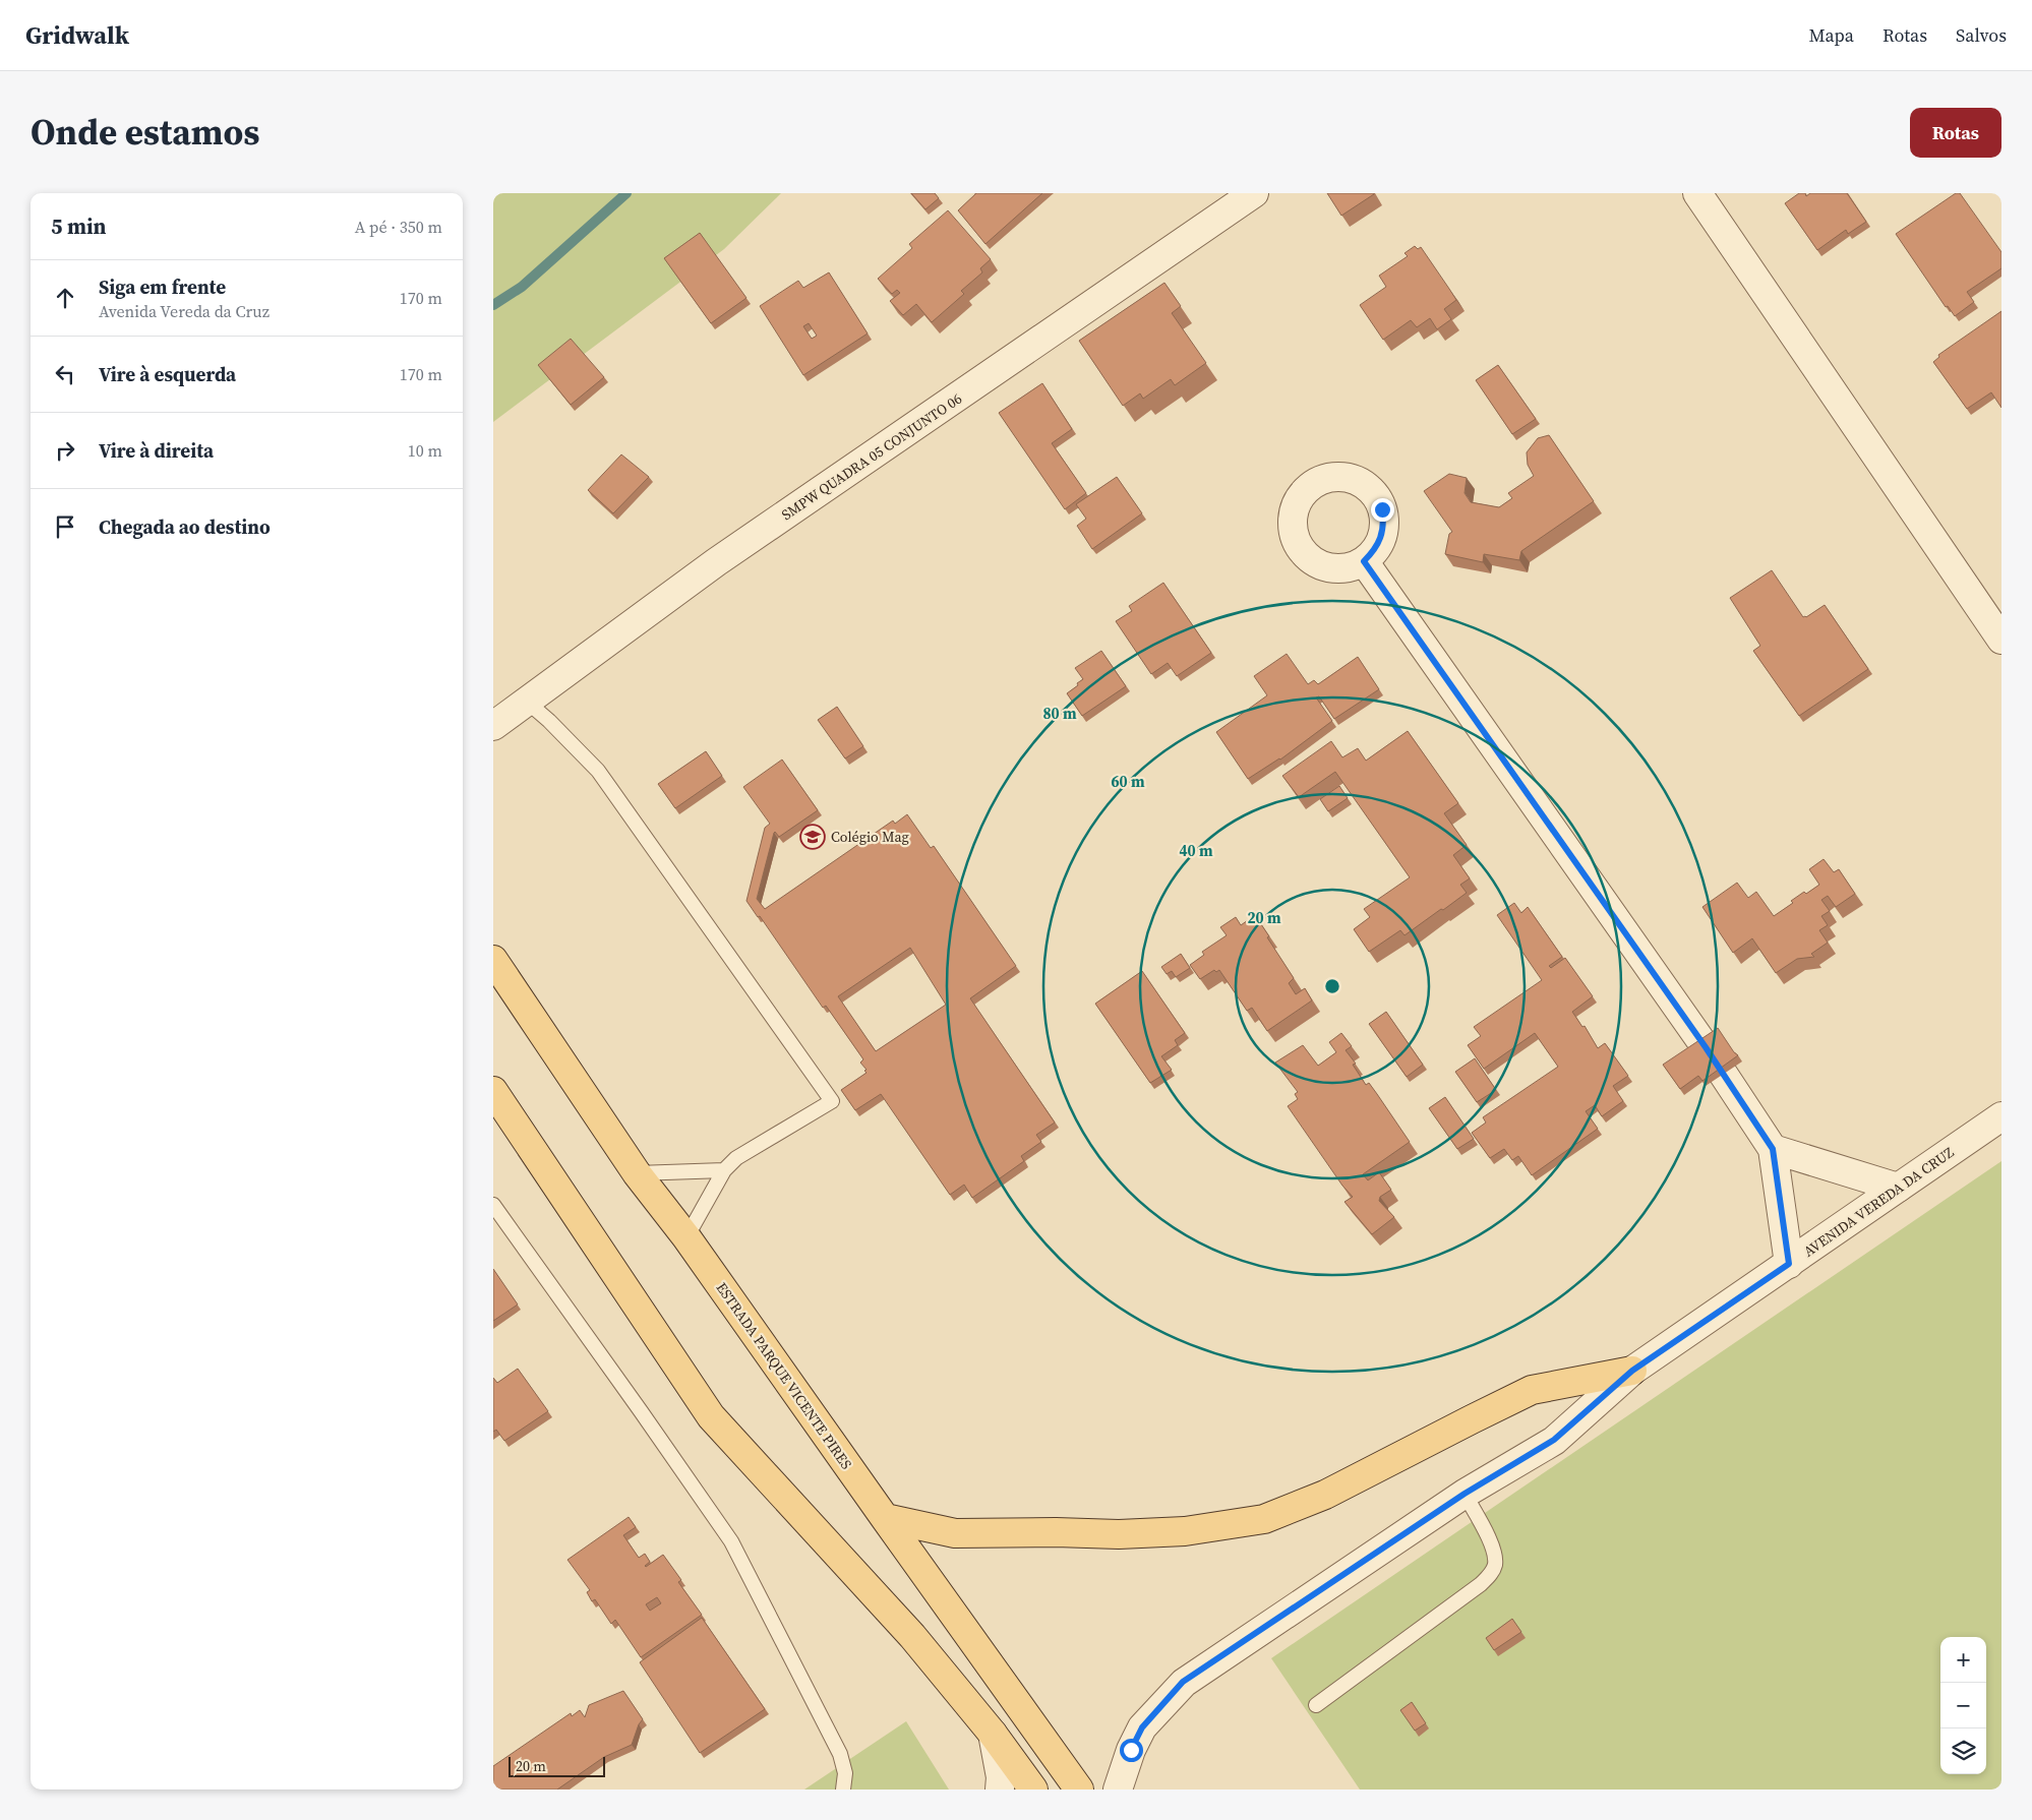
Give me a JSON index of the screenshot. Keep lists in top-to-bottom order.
{
  "streets": {
    "main road": ["ESTRADA PARQUE VICENTE PIRES"],
    "street": ["SMPW QUADRA 05 CONJUNTO 06", "AVENIDA VEREDA DA CRUZ"]
  },
  "places": {
    "school or university": ["Colégio Mag"]
  },
  "scale_bar": "20 m",
  "page": {
    "header": "Gridwalk",
    "nav": ["Mapa", "Rotas", "Salvos"],
    "title": "Onde estamos",
    "buttons": "Rotas",
    "heading": ["5 min", "A pé · 350 m"],
    "list": [
      ["Siga em frente", "Avenida Vereda da Cruz", "170 m"],
      ["Vire à esquerda", "170 m"],
      ["Vire à direita", "10 m"],
      "Chegada ao destino"
    ],
    "map_buttons": ["+", "−"],
    "scale": "20 m"
  },
  "rings": [
    "80 m",
    "60 m",
    "40 m",
    "20 m"
  ]
}
